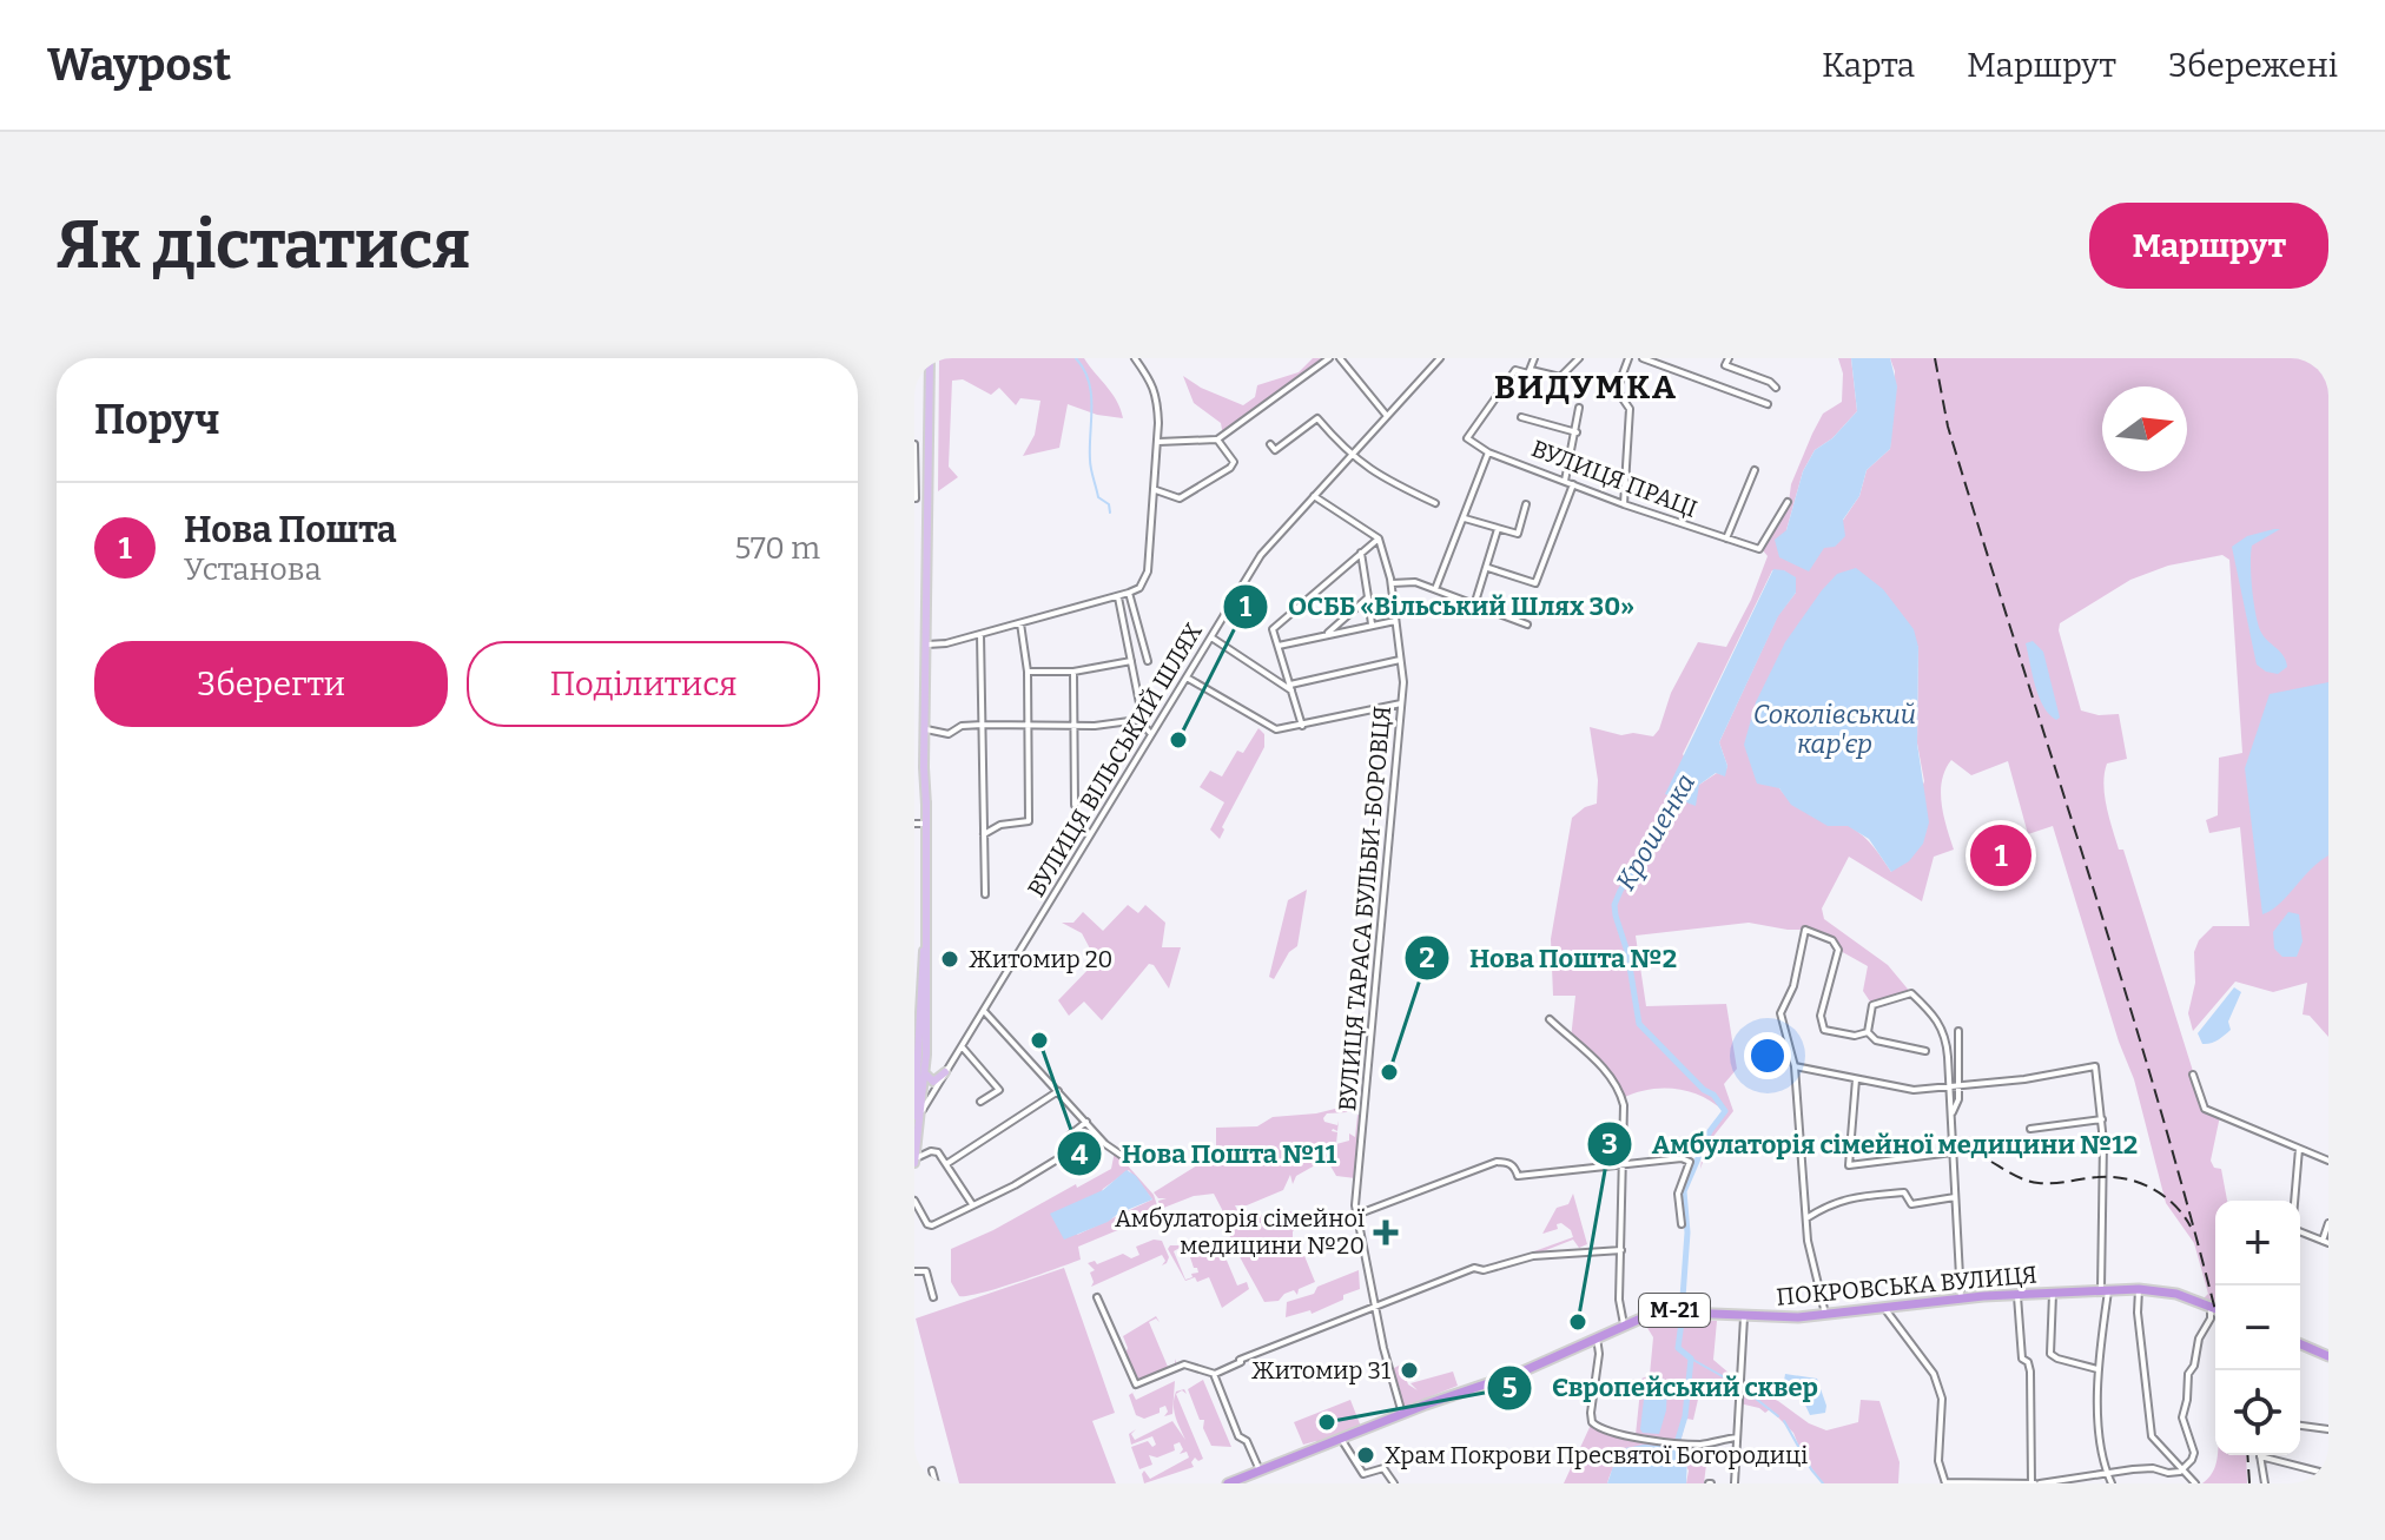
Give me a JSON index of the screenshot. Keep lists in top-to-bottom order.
{
  "streets": {
    "highway": ["ПОКРОВСЬКА ВУЛИЦЯ", "М-21"],
    "street": ["ВУЛИЦЯ ПРАЦІ", "ВУЛИЦЯ ВІЛЬСЬКИЙ ШЛЯХ", "ВУЛИЦЯ ТАРАСА БУЛЬБИ-БОРОВЦЯ"]
  },
  "crossings": [
    ["ВУЛИЦЯ ТАРАСА БУЛЬБИ-БОРОВЦЯ", "ПОКРОВСЬКА ВУЛИЦЯ"]
  ],
  "districts": ["ВИДУМКА"],
  "water": ["Соколівський кар'єр", "Крошенка"],
  "places": {
    "other": [
      "ОСББ «Вільський Шлях 30»",
      "Житомир 20",
      "Нова Пошта №11",
      "Нова Пошта №2",
      "Амбулаторія сімейної медицини №12",
      "Житомир 31",
      "Європейський сквер",
      "Храм Покрови Пресвятої Богородиці"
    ],
    "health": ["Амбулаторія сімейної медицини №20"]
  },
  "north": "right",
  "page": {
    "header": "Waypost",
    "nav": ["Карта", "Маршрут", "Збережені"],
    "buttons": [
      "Маршрут",
      ["Зберегти", "Поділитися"]
    ],
    "title": "Як дістатися",
    "heading": "Поруч",
    "list": [
      {
        "mark": "1",
        "name": "Нова Пошта",
        "note": "Установа",
        "value": "570 m"
      }
    ],
    "pins": "1",
    "map_buttons": ["+", "−"]
  }
}
